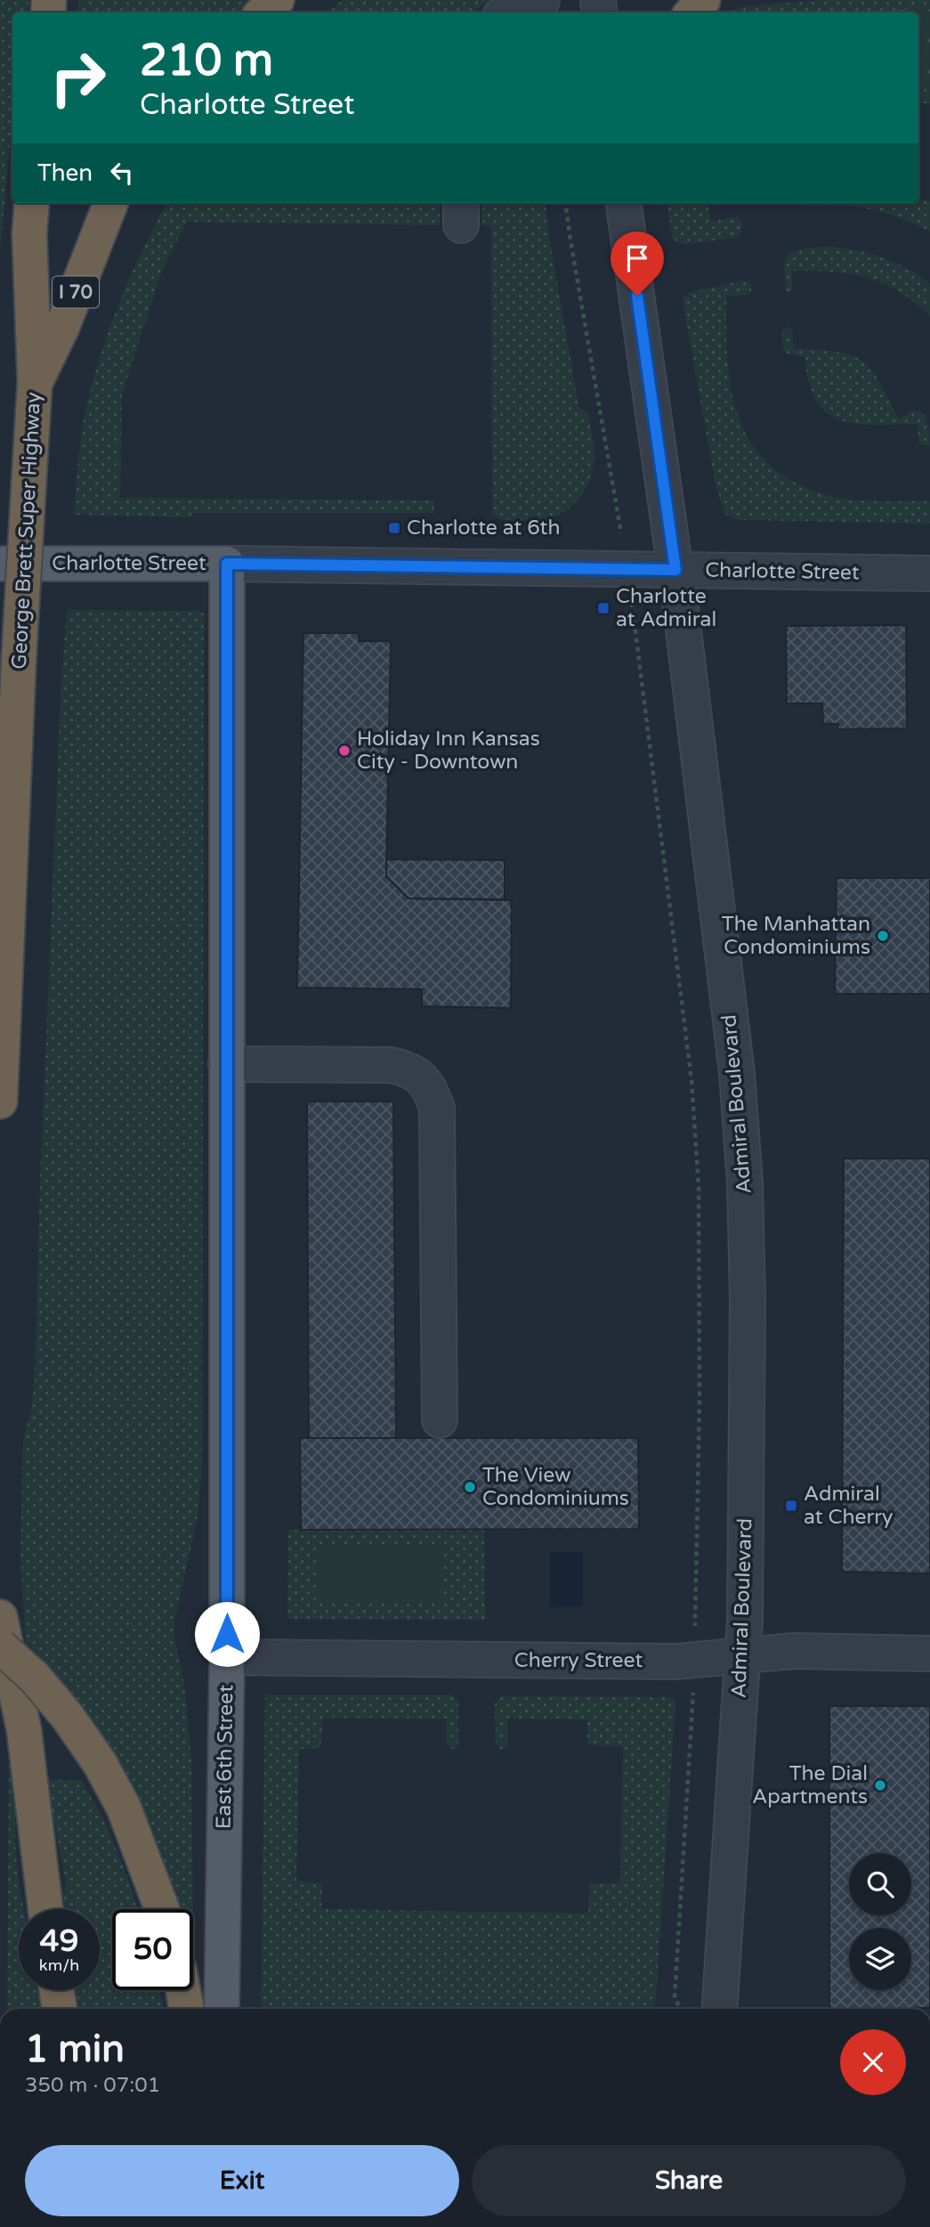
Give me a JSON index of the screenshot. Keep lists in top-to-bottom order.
{
  "streets": {
    "highway": ["I 70", "George Brett Super Highway"],
    "main road": ["Charlotte Street", "East 6th Street"],
    "street": ["Admiral Boulevard", "Cherry Street"]
  },
  "crossings": [
    ["Charlotte Street", "Admiral Boulevard"],
    ["Charlotte Street", "East 6th Street"],
    ["Admiral Boulevard", "Cherry Street"],
    ["Cherry Street", "East 6th Street"]
  ],
  "places": {
    "transit": ["Charlotte at 6th", "Charlotte at Admiral", "Admiral at Cherry"],
    "other": [
      "Holiday Inn Kansas City - Downtown",
      "The Manhattan Condominiums",
      "The View Condominiums",
      "The Dial Apartments"
    ]
  },
  "page": {
    "turn": ["210 m", "Charlotte Street"],
    "then": "Then",
    "speed": "49 km/h",
    "limit": "50",
    "heading": ["1 min", "350 m · 07:01"],
    "buttons": ["Exit", "Share"]
  }
}
